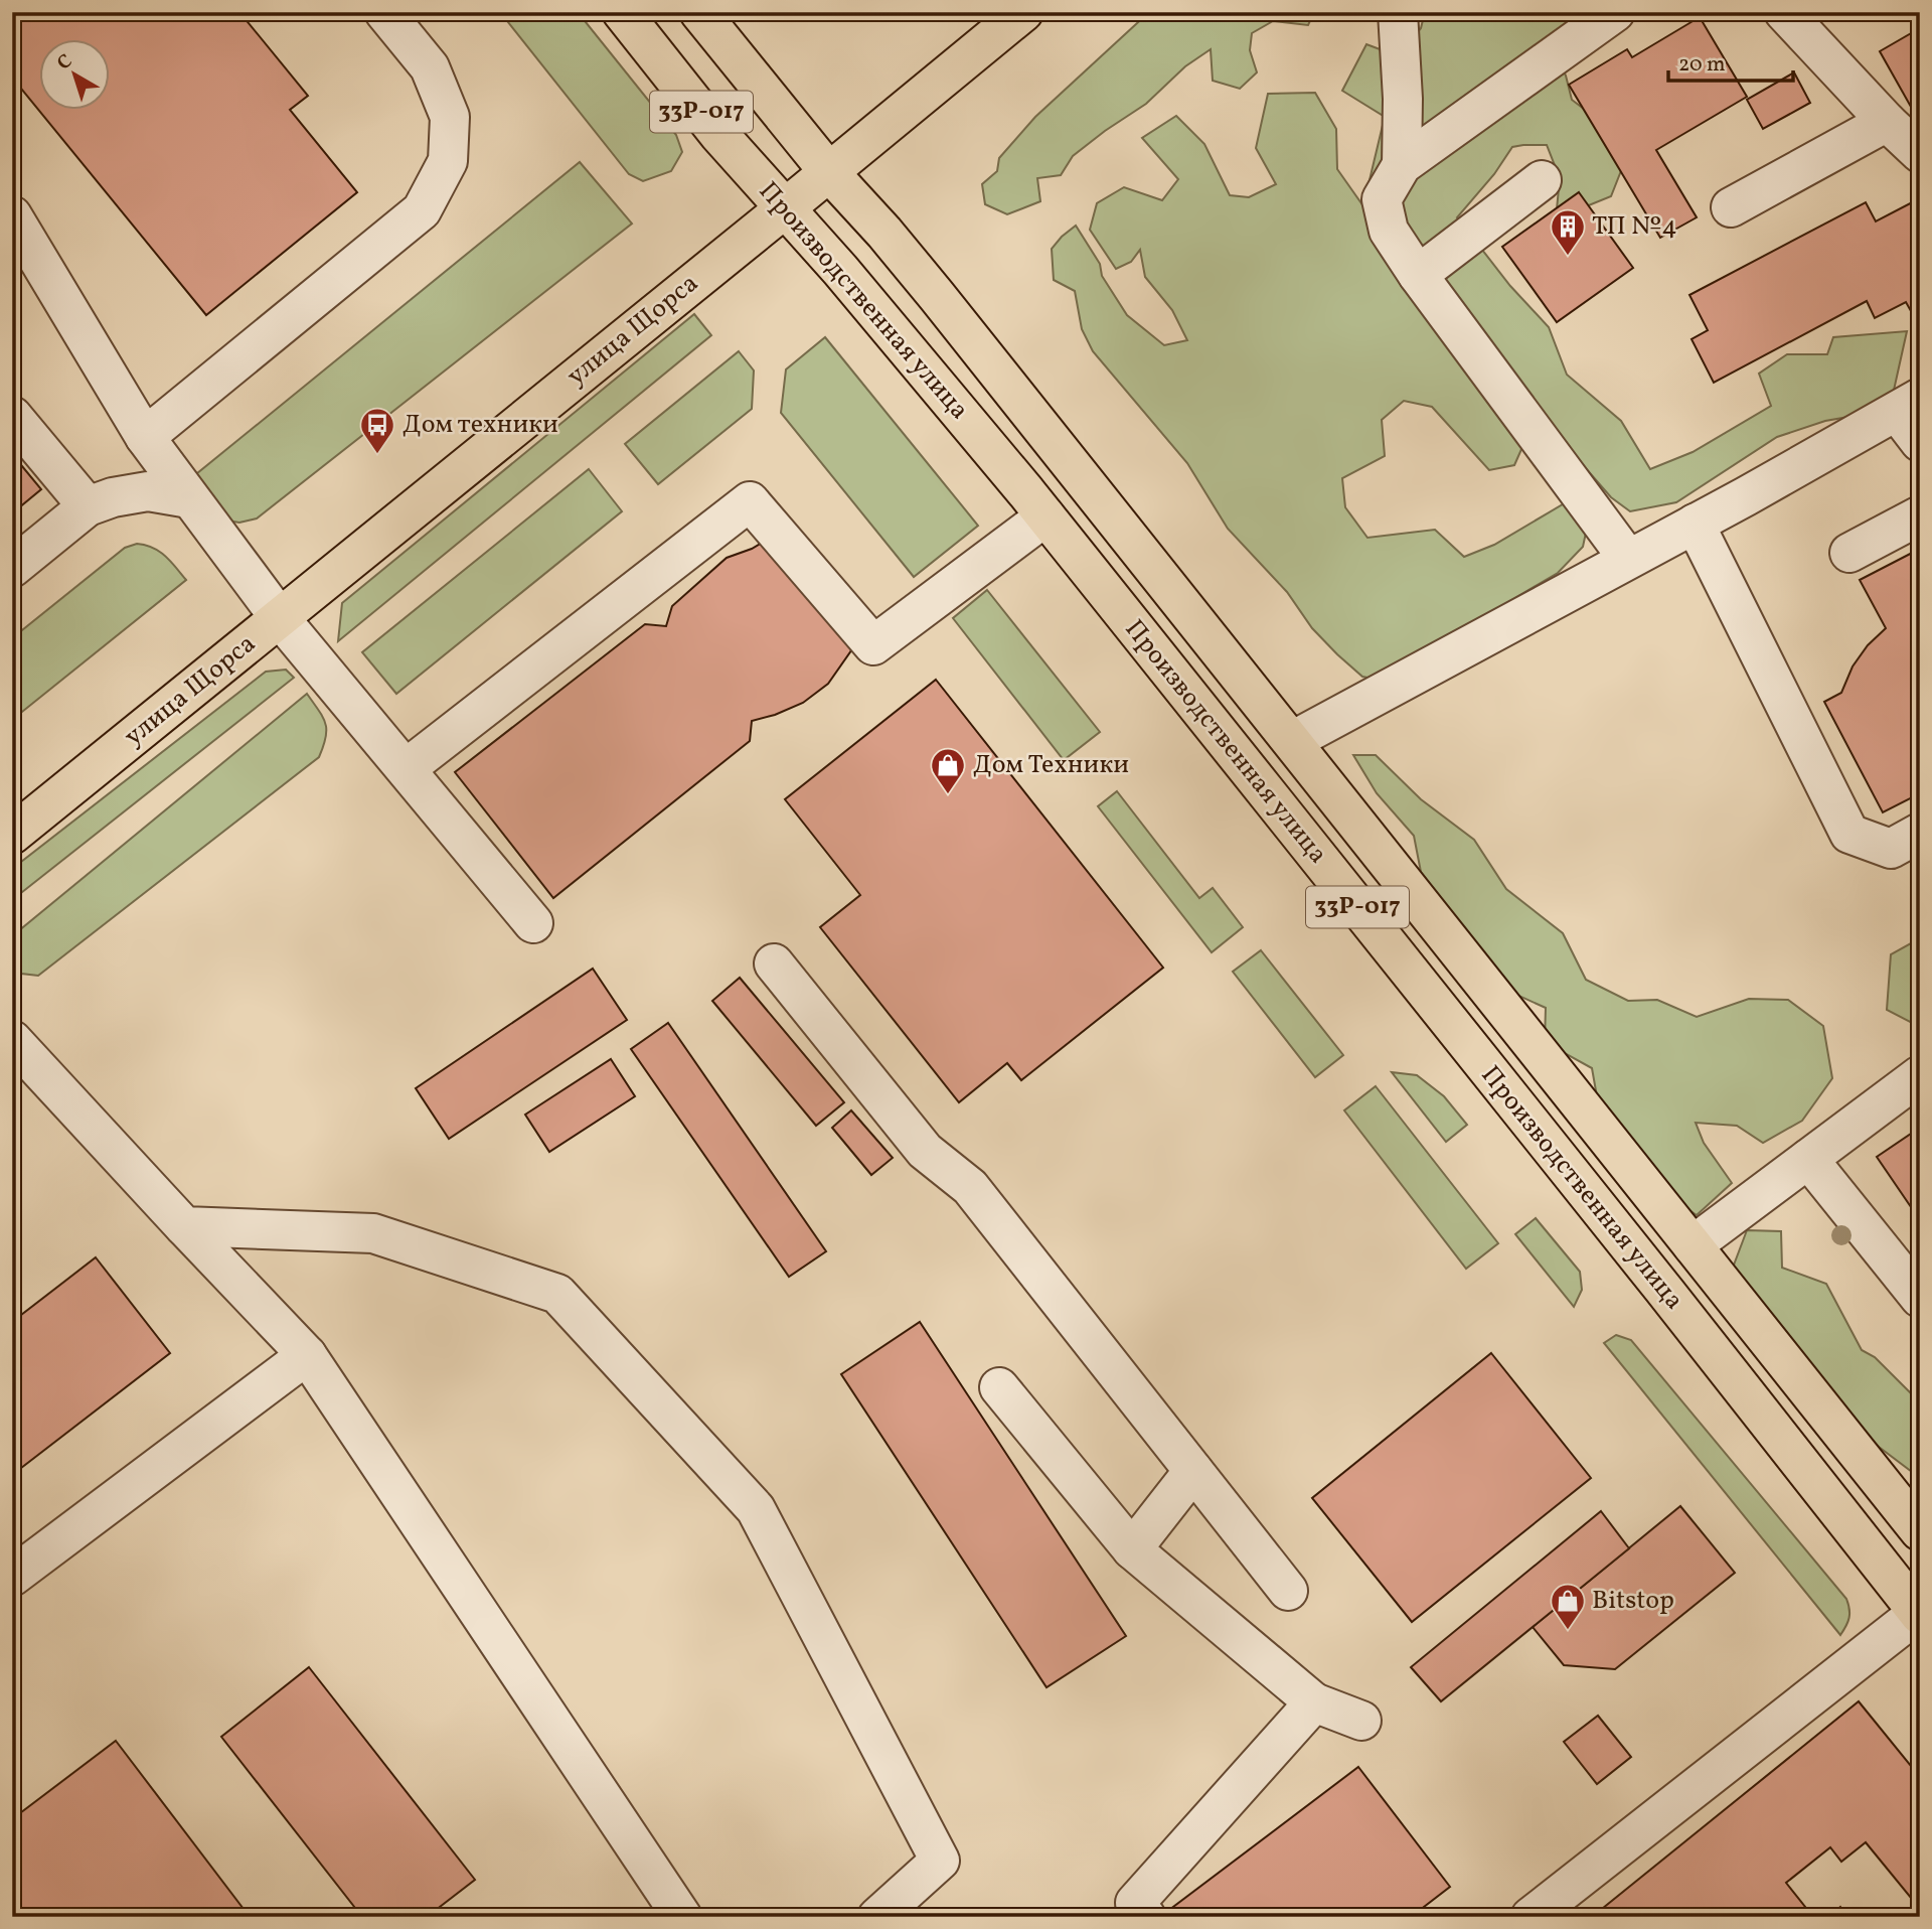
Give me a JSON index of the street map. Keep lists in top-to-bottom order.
{
  "streets": {
    "main road": ["33Р-017", "Производственная улица", "улица Щорса"]
  },
  "crossings": [
    ["Производственная улица", "улица Щорса"]
  ],
  "places": {
    "building": ["ТП №4"],
    "bus stop": ["Дом техники"],
    "shop": ["Дом Техники", "Bitstop"]
  },
  "scale_bar": "20 m",
  "north": "top left"
}
